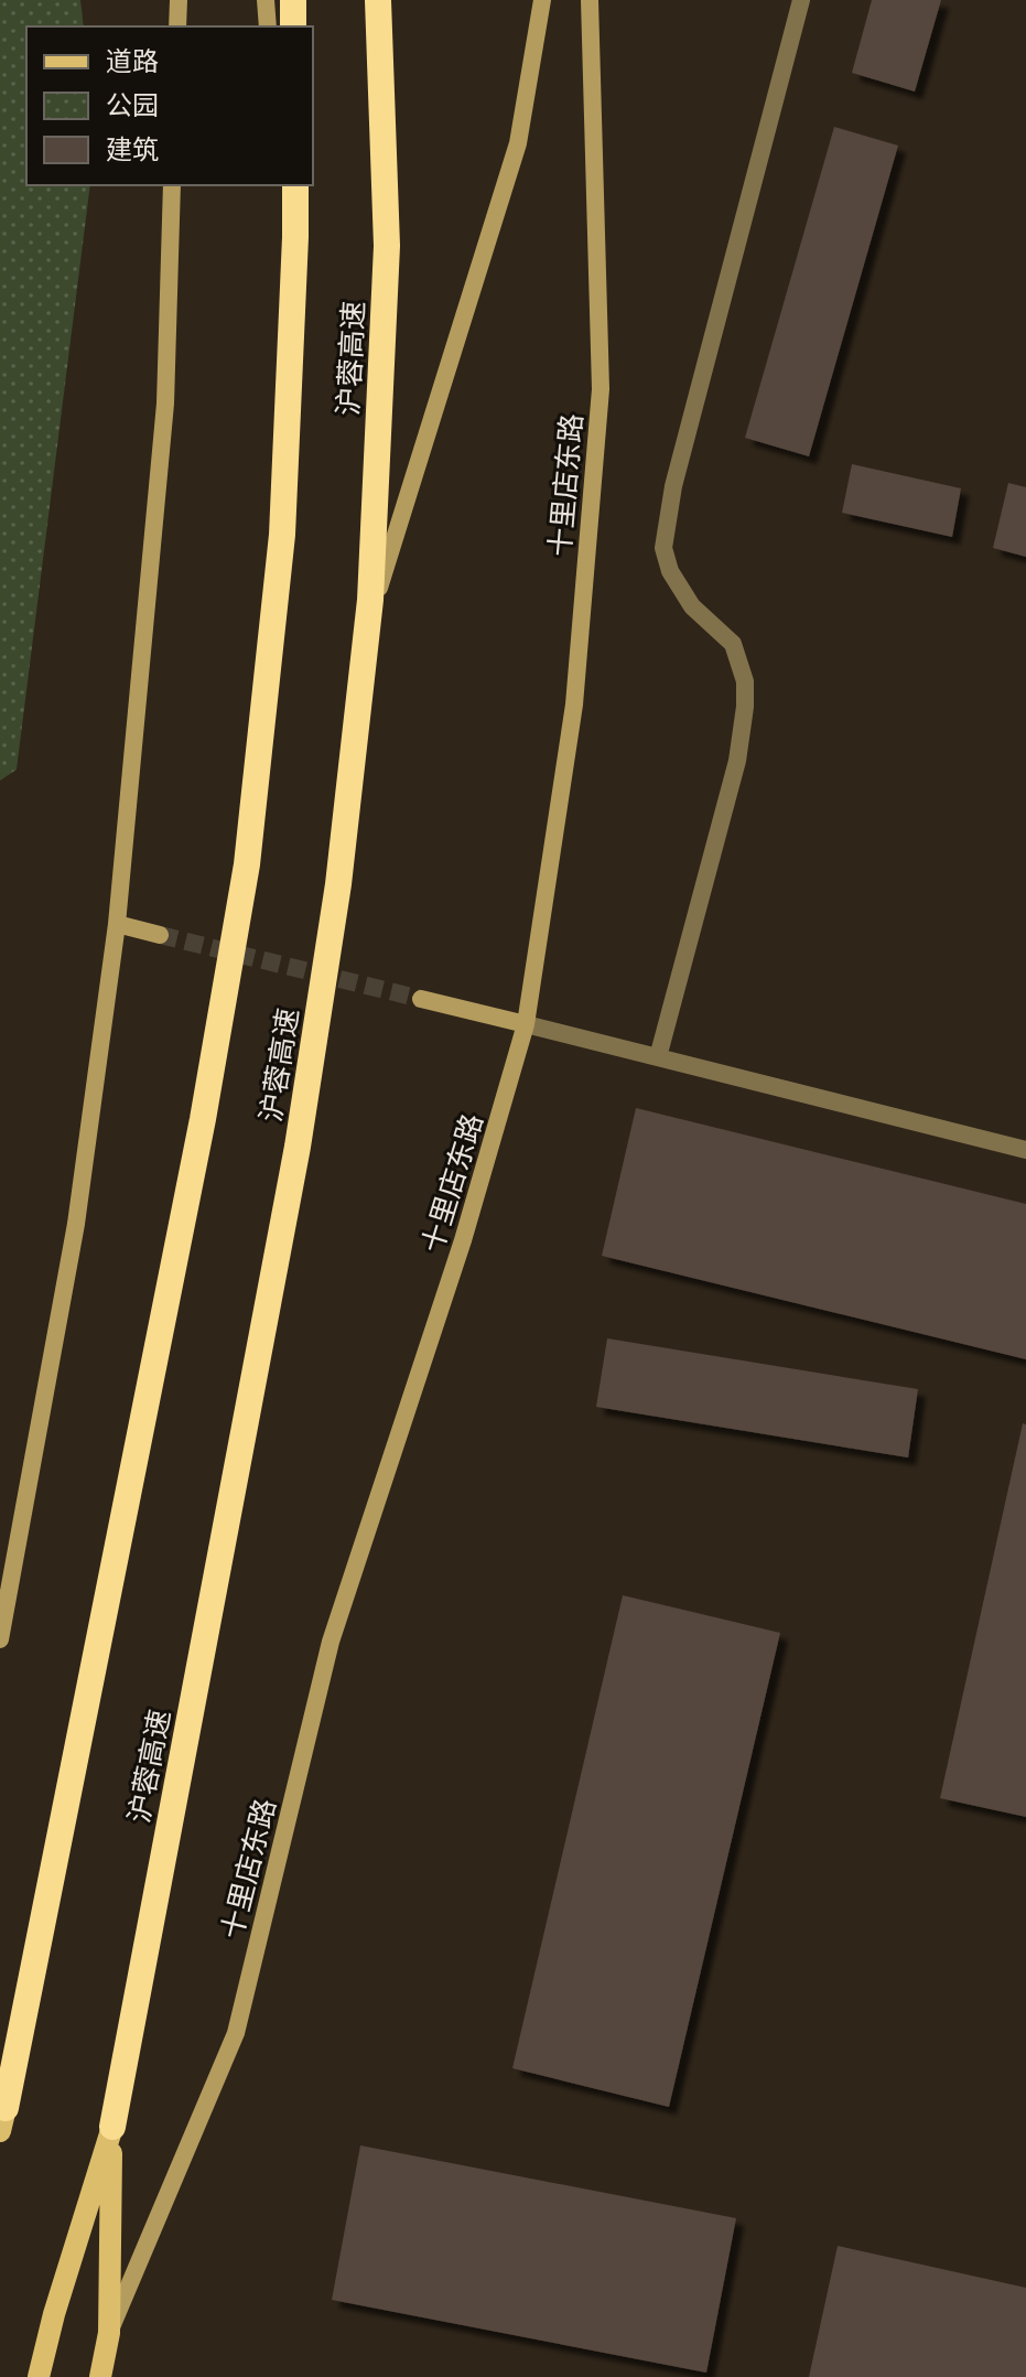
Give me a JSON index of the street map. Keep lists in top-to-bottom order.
{
  "streets": {
    "highway": ["沪蓉高速"],
    "street": ["十里店东路"]
  },
  "legend": ["道路", "公园", "建筑"]
}
